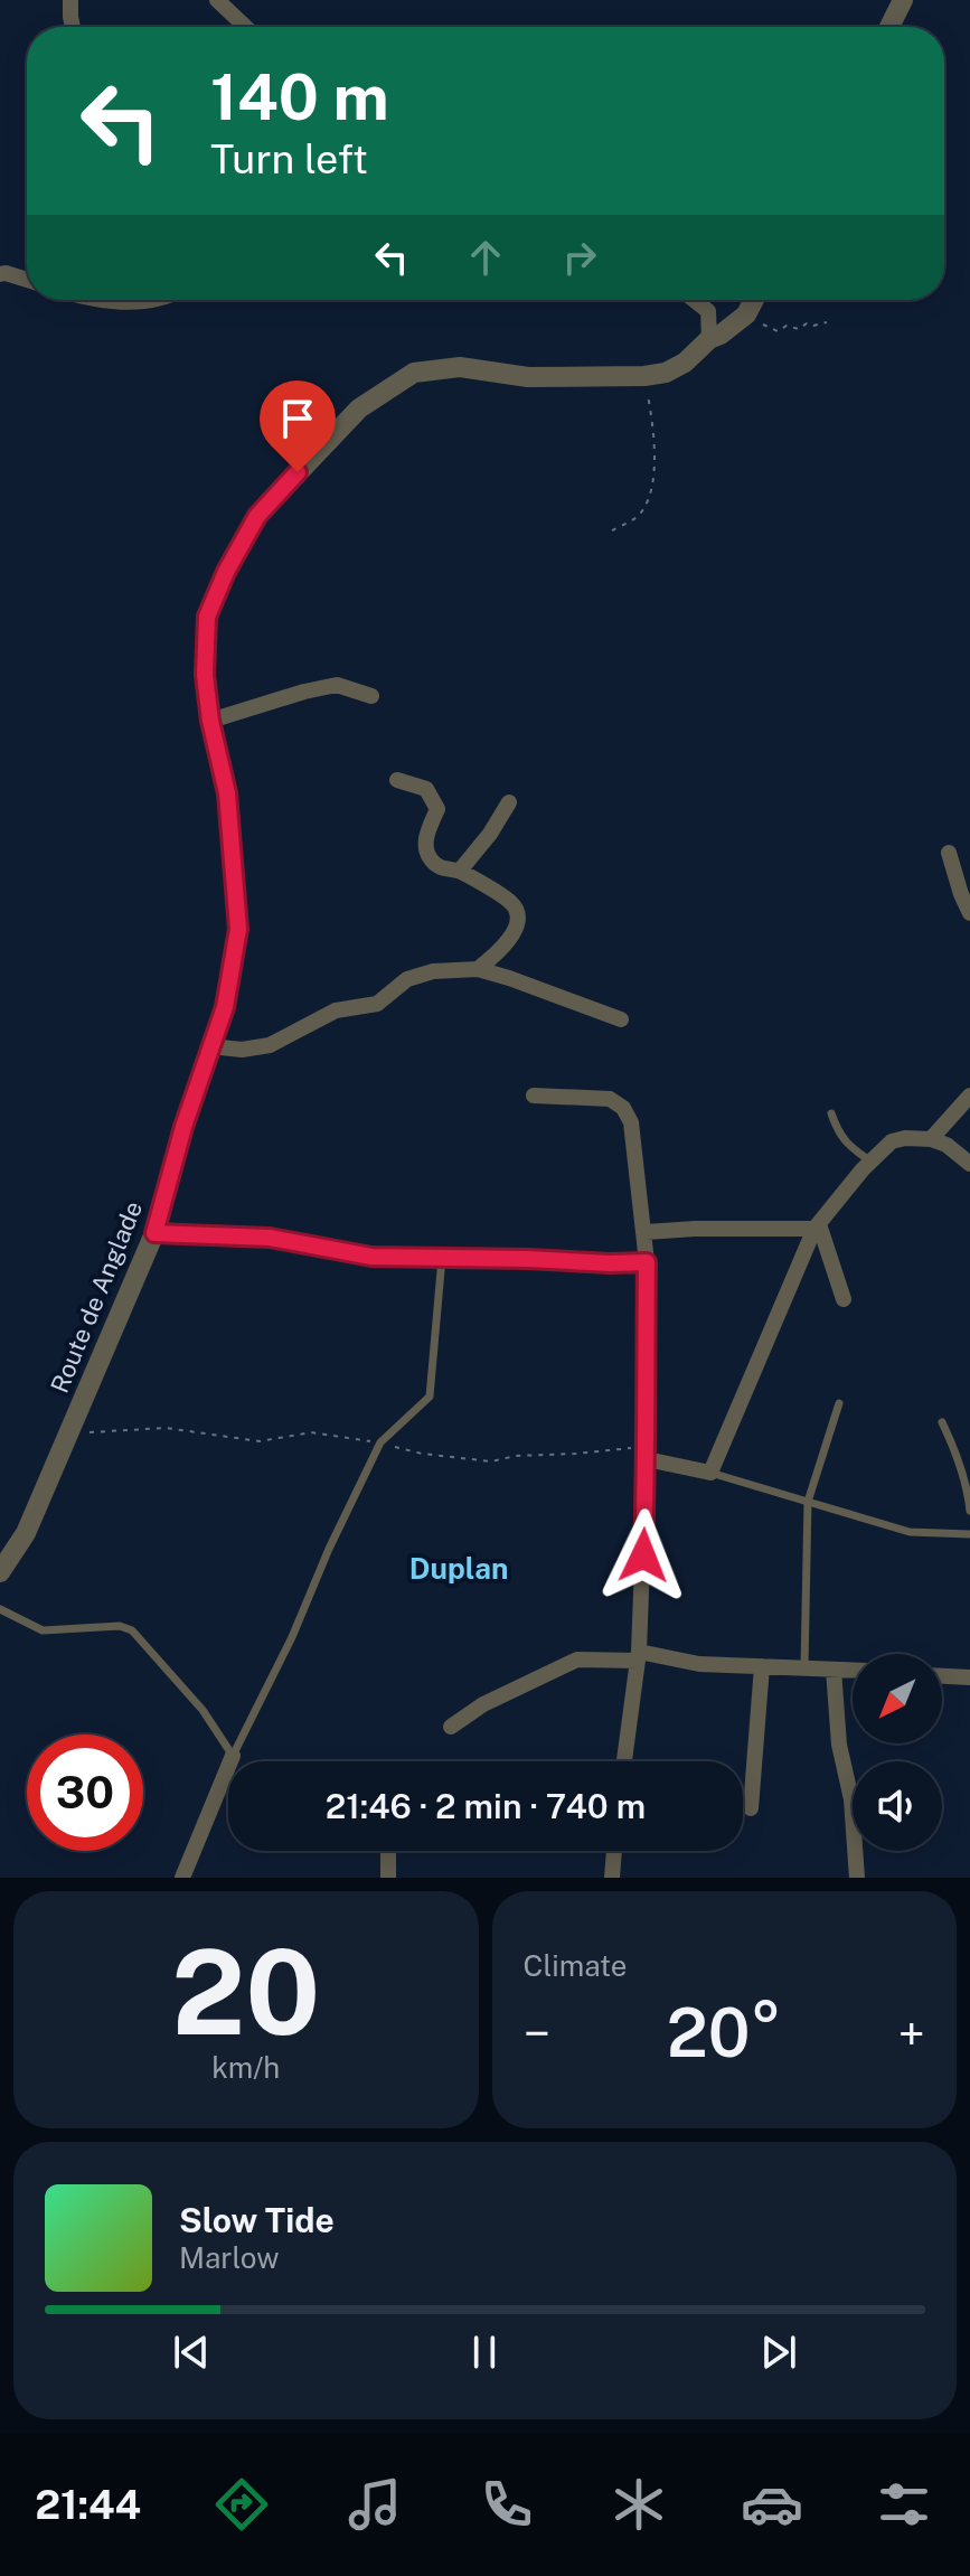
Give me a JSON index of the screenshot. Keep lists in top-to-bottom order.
{
  "streets": {
    "street": ["Route de Anglade"]
  },
  "districts": ["Duplan"],
  "north": "bottom left",
  "page": {
    "turn": ["140 m", "Turn left"],
    "limit": "30",
    "trip": "21:46 · 2 min · 740 m",
    "tile": [
      ["20", "km/h"],
      "Climate"
    ],
    "heat": ["−", "20°", "+"],
    "song": ["Slow Tide", "Marlow"],
    "tabs": "21:44"
  }
}
